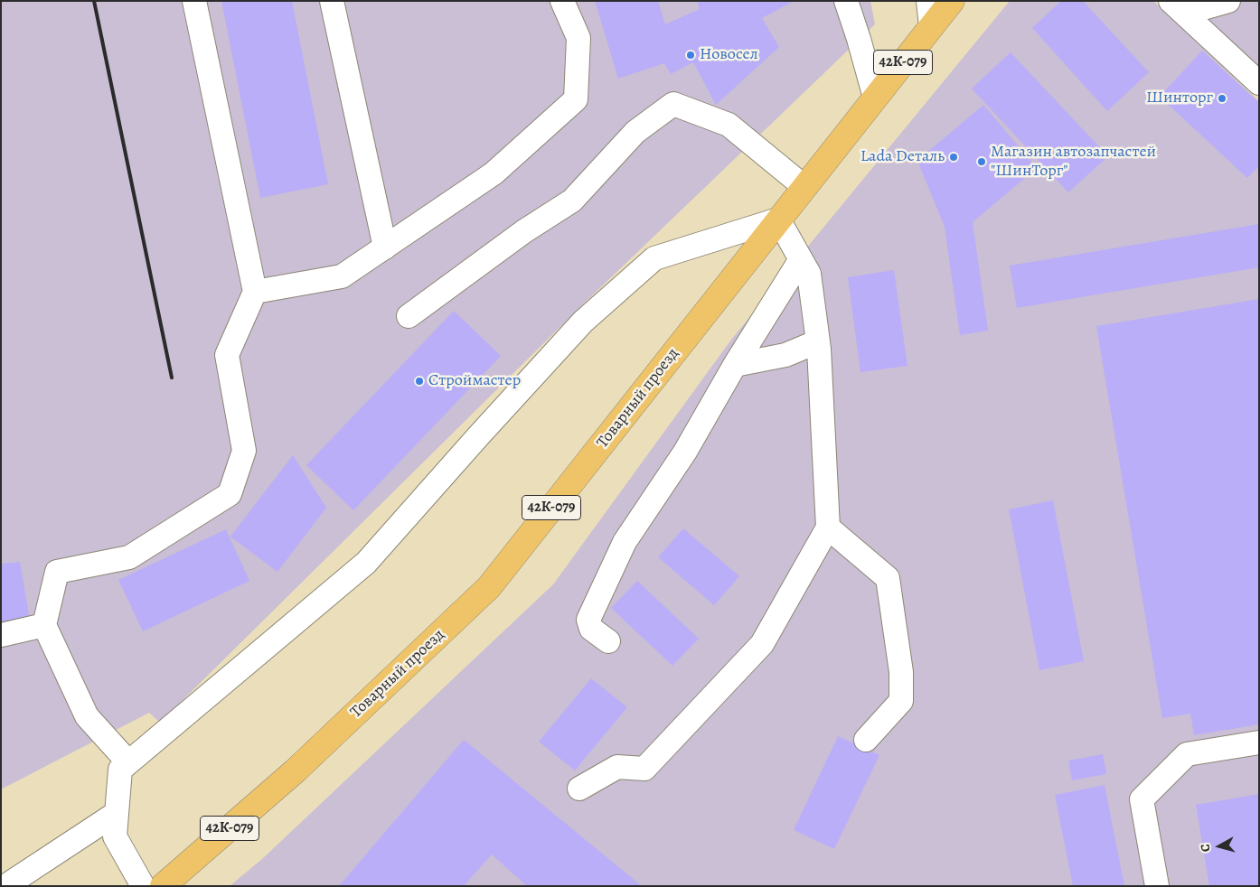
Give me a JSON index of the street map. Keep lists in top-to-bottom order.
{
  "streets": {
    "main road": ["42К-079", "Товарный проезд"]
  },
  "places": [
    "Новосел",
    "Шинторг",
    "Lada Dеталь",
    "Магазин автозапчастей \"ШинТорг\"",
    "Строймастер"
  ],
  "north": "left"
}
